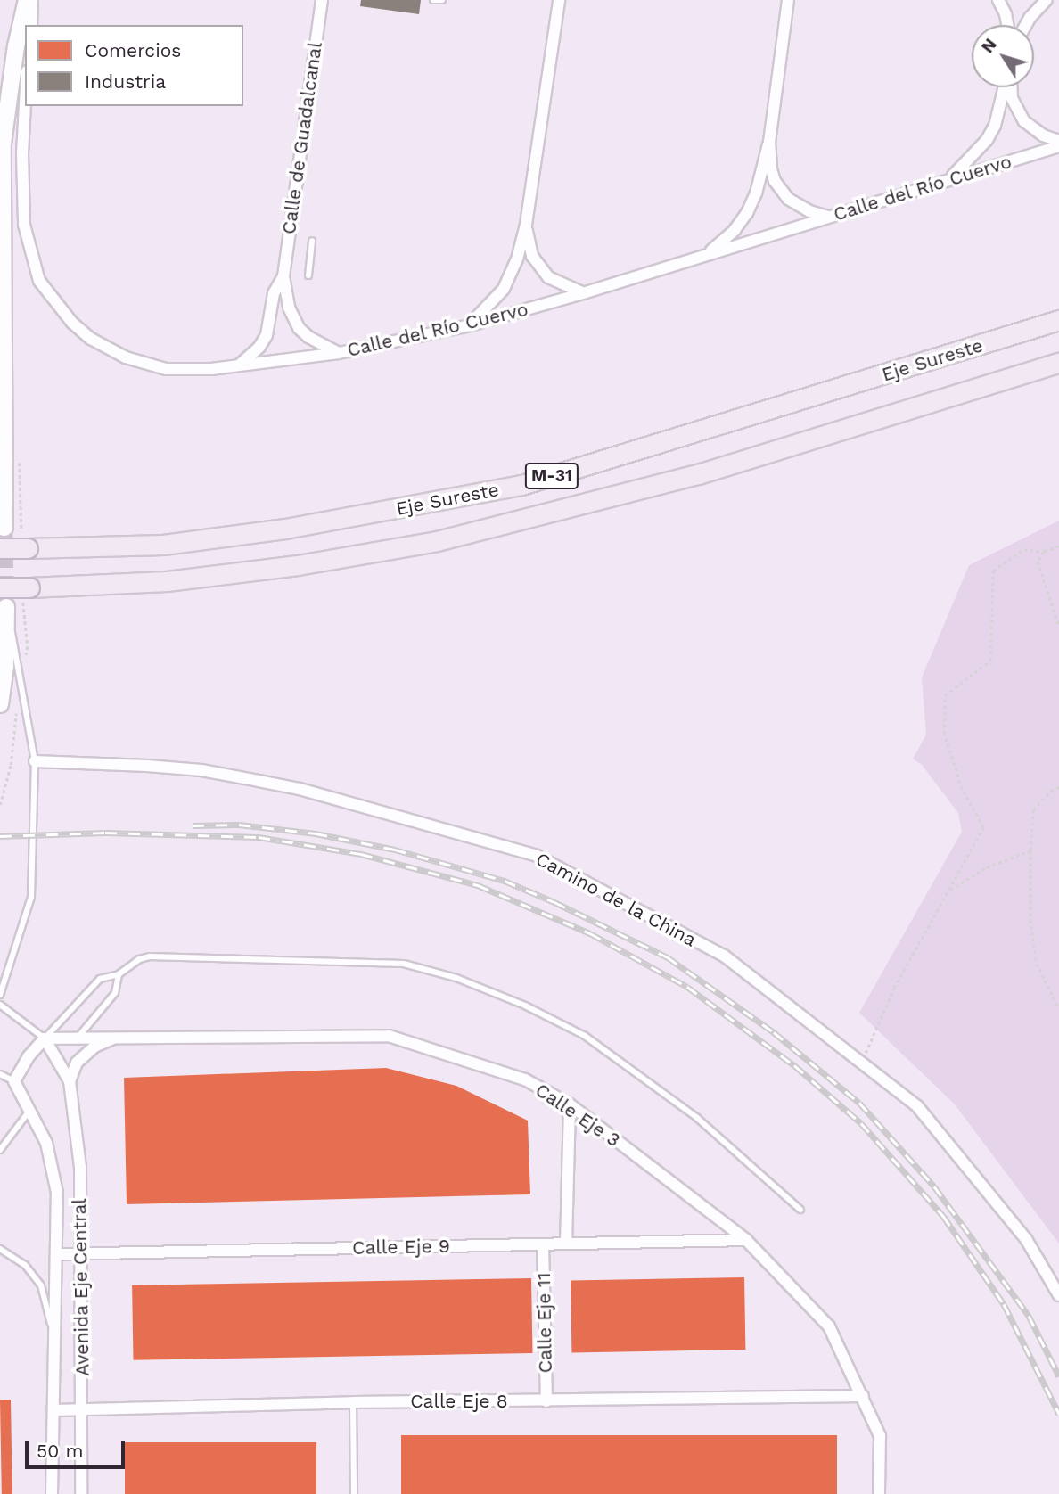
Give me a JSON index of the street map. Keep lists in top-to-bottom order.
{
  "streets": {
    "highway": ["Eje Sureste", "M-31"],
    "street": [
      "Calle de Guadalcanal",
      "Calle del Río Cuervo",
      "Camino de la China",
      "Calle Eje 3",
      "Calle Eje 9",
      "Avenida Eje Central",
      "Calle Eje 11",
      "Calle Eje 8"
    ]
  },
  "crossings": [
    ["Calle de Guadalcanal", "Calle del Río Cuervo"],
    ["Calle Eje 3", "Calle Eje 9"],
    ["Calle Eje 3", "Avenida Eje Central"],
    ["Calle Eje 3", "Calle Eje 8"],
    ["Calle Eje 9", "Avenida Eje Central"],
    ["Calle Eje 9", "Calle Eje 11"],
    ["Avenida Eje Central", "Calle Eje 8"],
    ["Calle Eje 11", "Calle Eje 8"]
  ],
  "legend": ["Comercios", "Industria"],
  "scale_bar": "50 m",
  "north": "top left"
}
